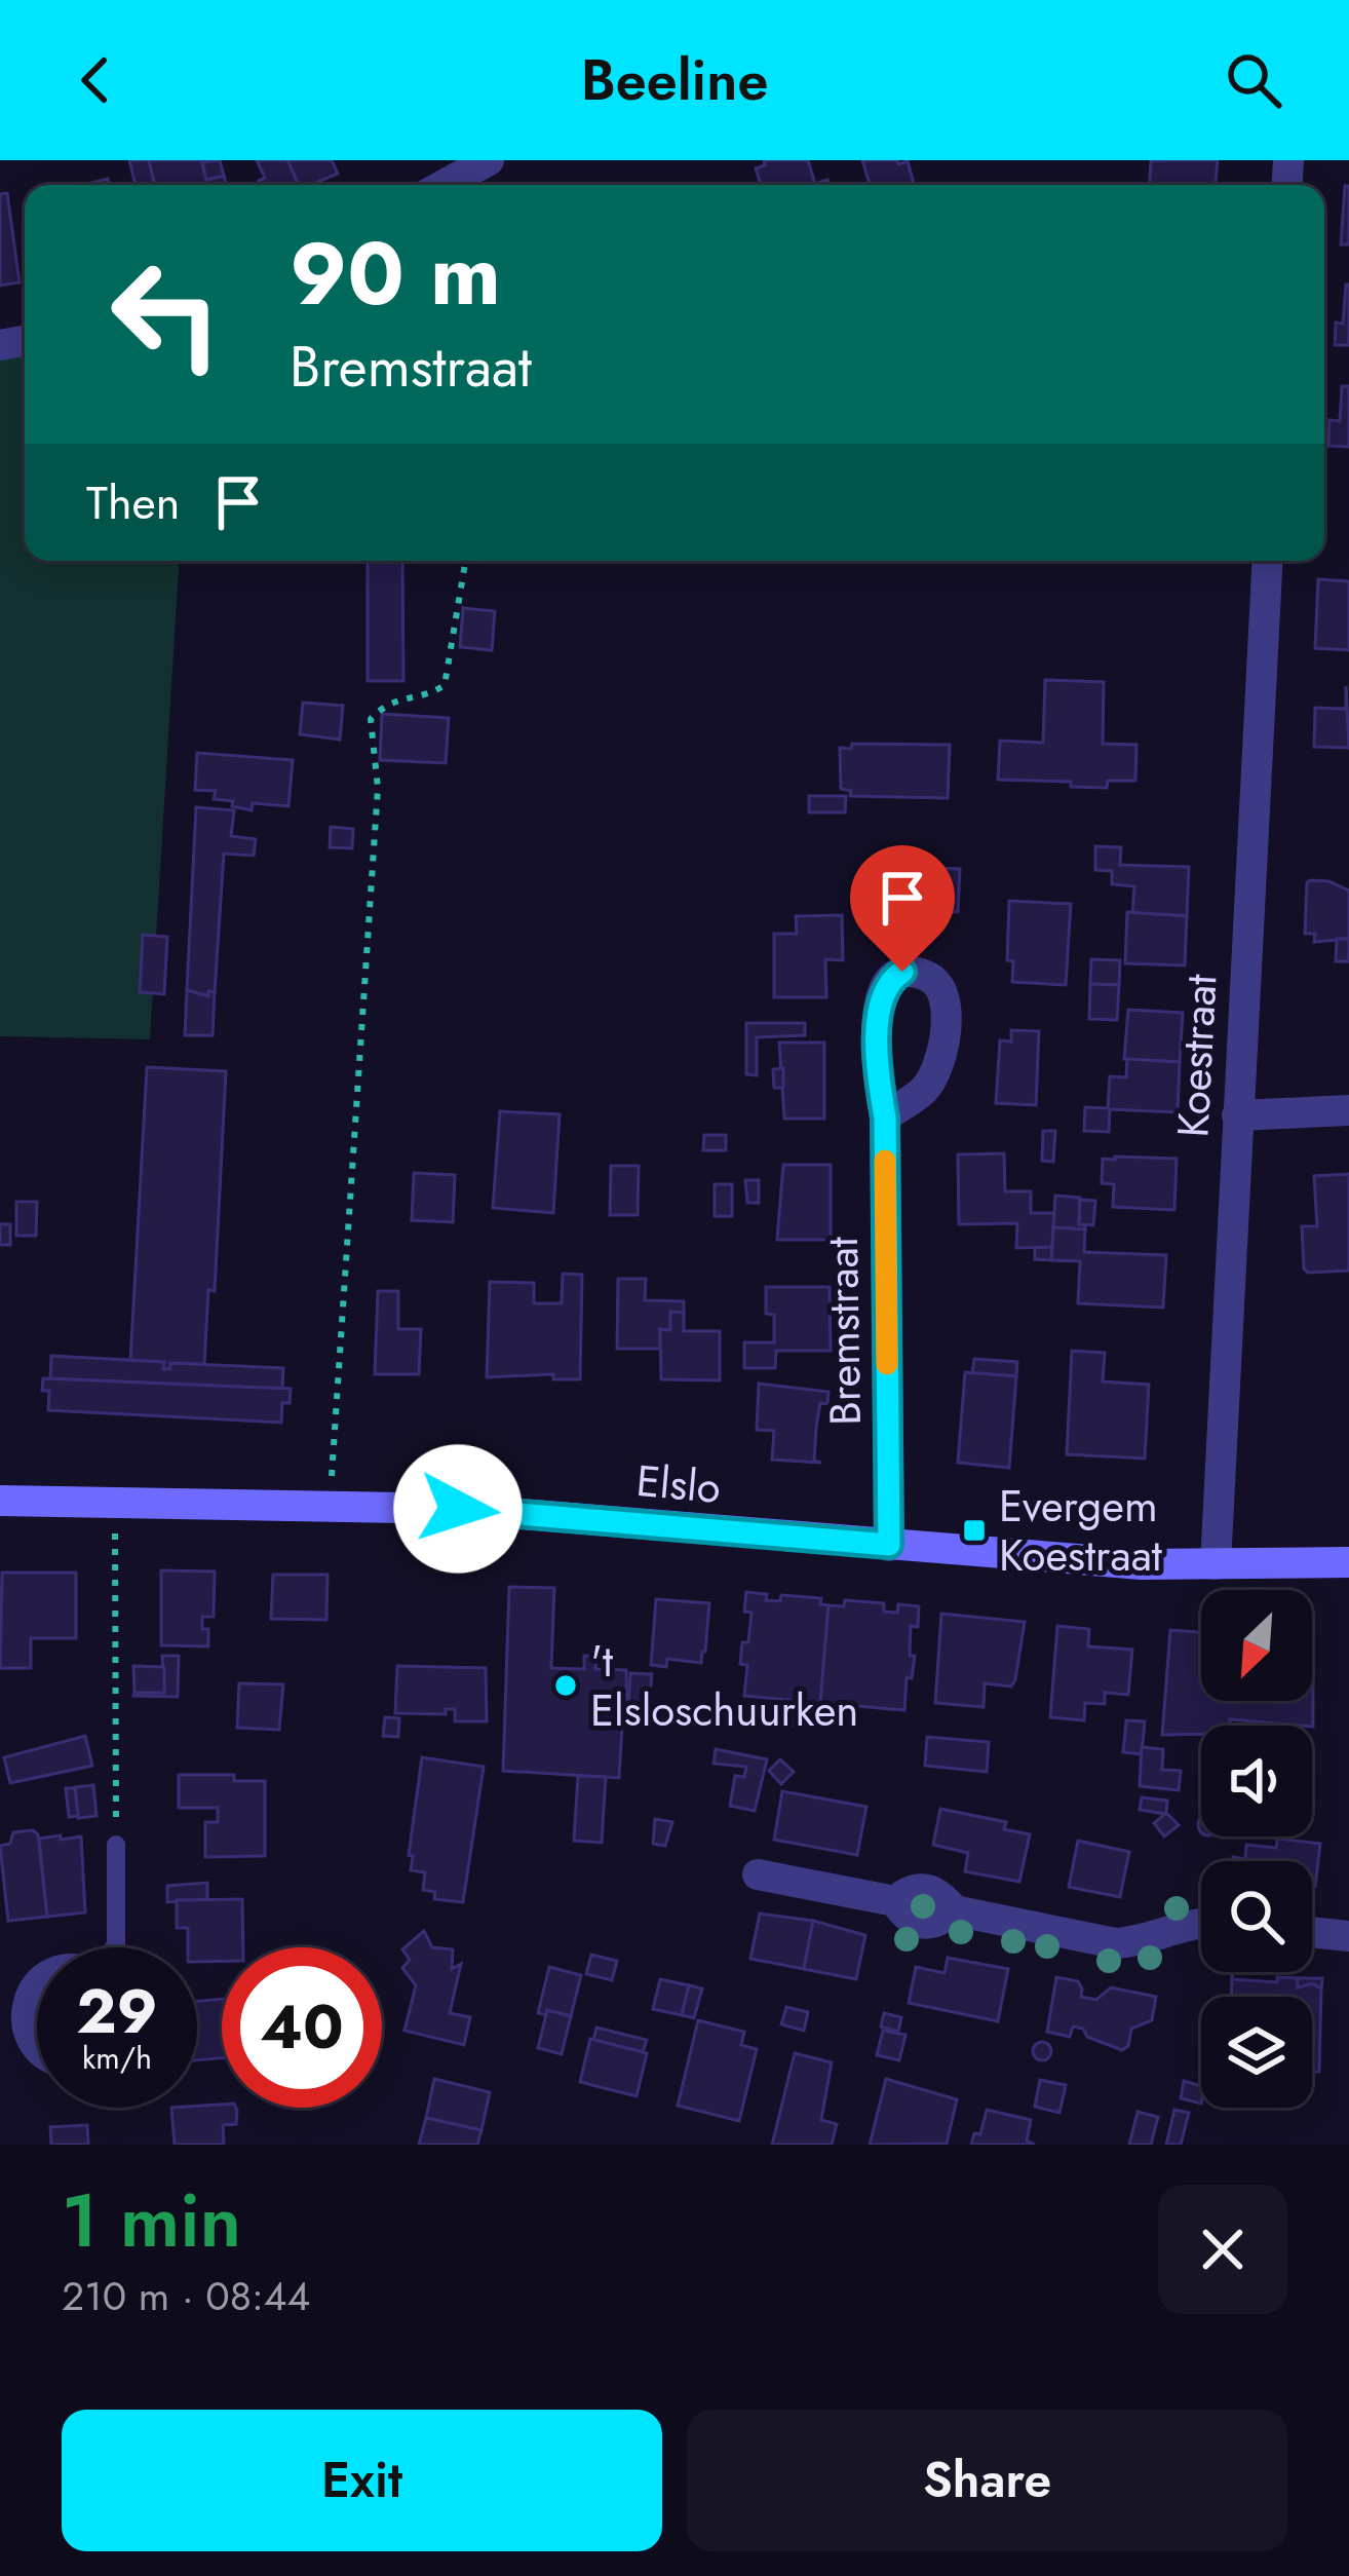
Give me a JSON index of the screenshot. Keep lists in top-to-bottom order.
{
  "streets": {
    "street": ["Koestraat", "Bremstraat", "Elslo"]
  },
  "crossings": [
    ["Koestraat", "Elslo"],
    ["Bremstraat", "Elslo"]
  ],
  "places": {
    "transit": ["Evergem Koestraat"],
    "other": ["'t Elsloschuurken"]
  },
  "north": "bottom left",
  "page": {
    "header": "Beeline",
    "turn": ["90 m", "Bremstraat"],
    "then": "Then",
    "speed": "29 km/h",
    "limit": "40",
    "heading": ["1 min", "210 m · 08:44"],
    "buttons": ["Exit", "Share"]
  }
}
